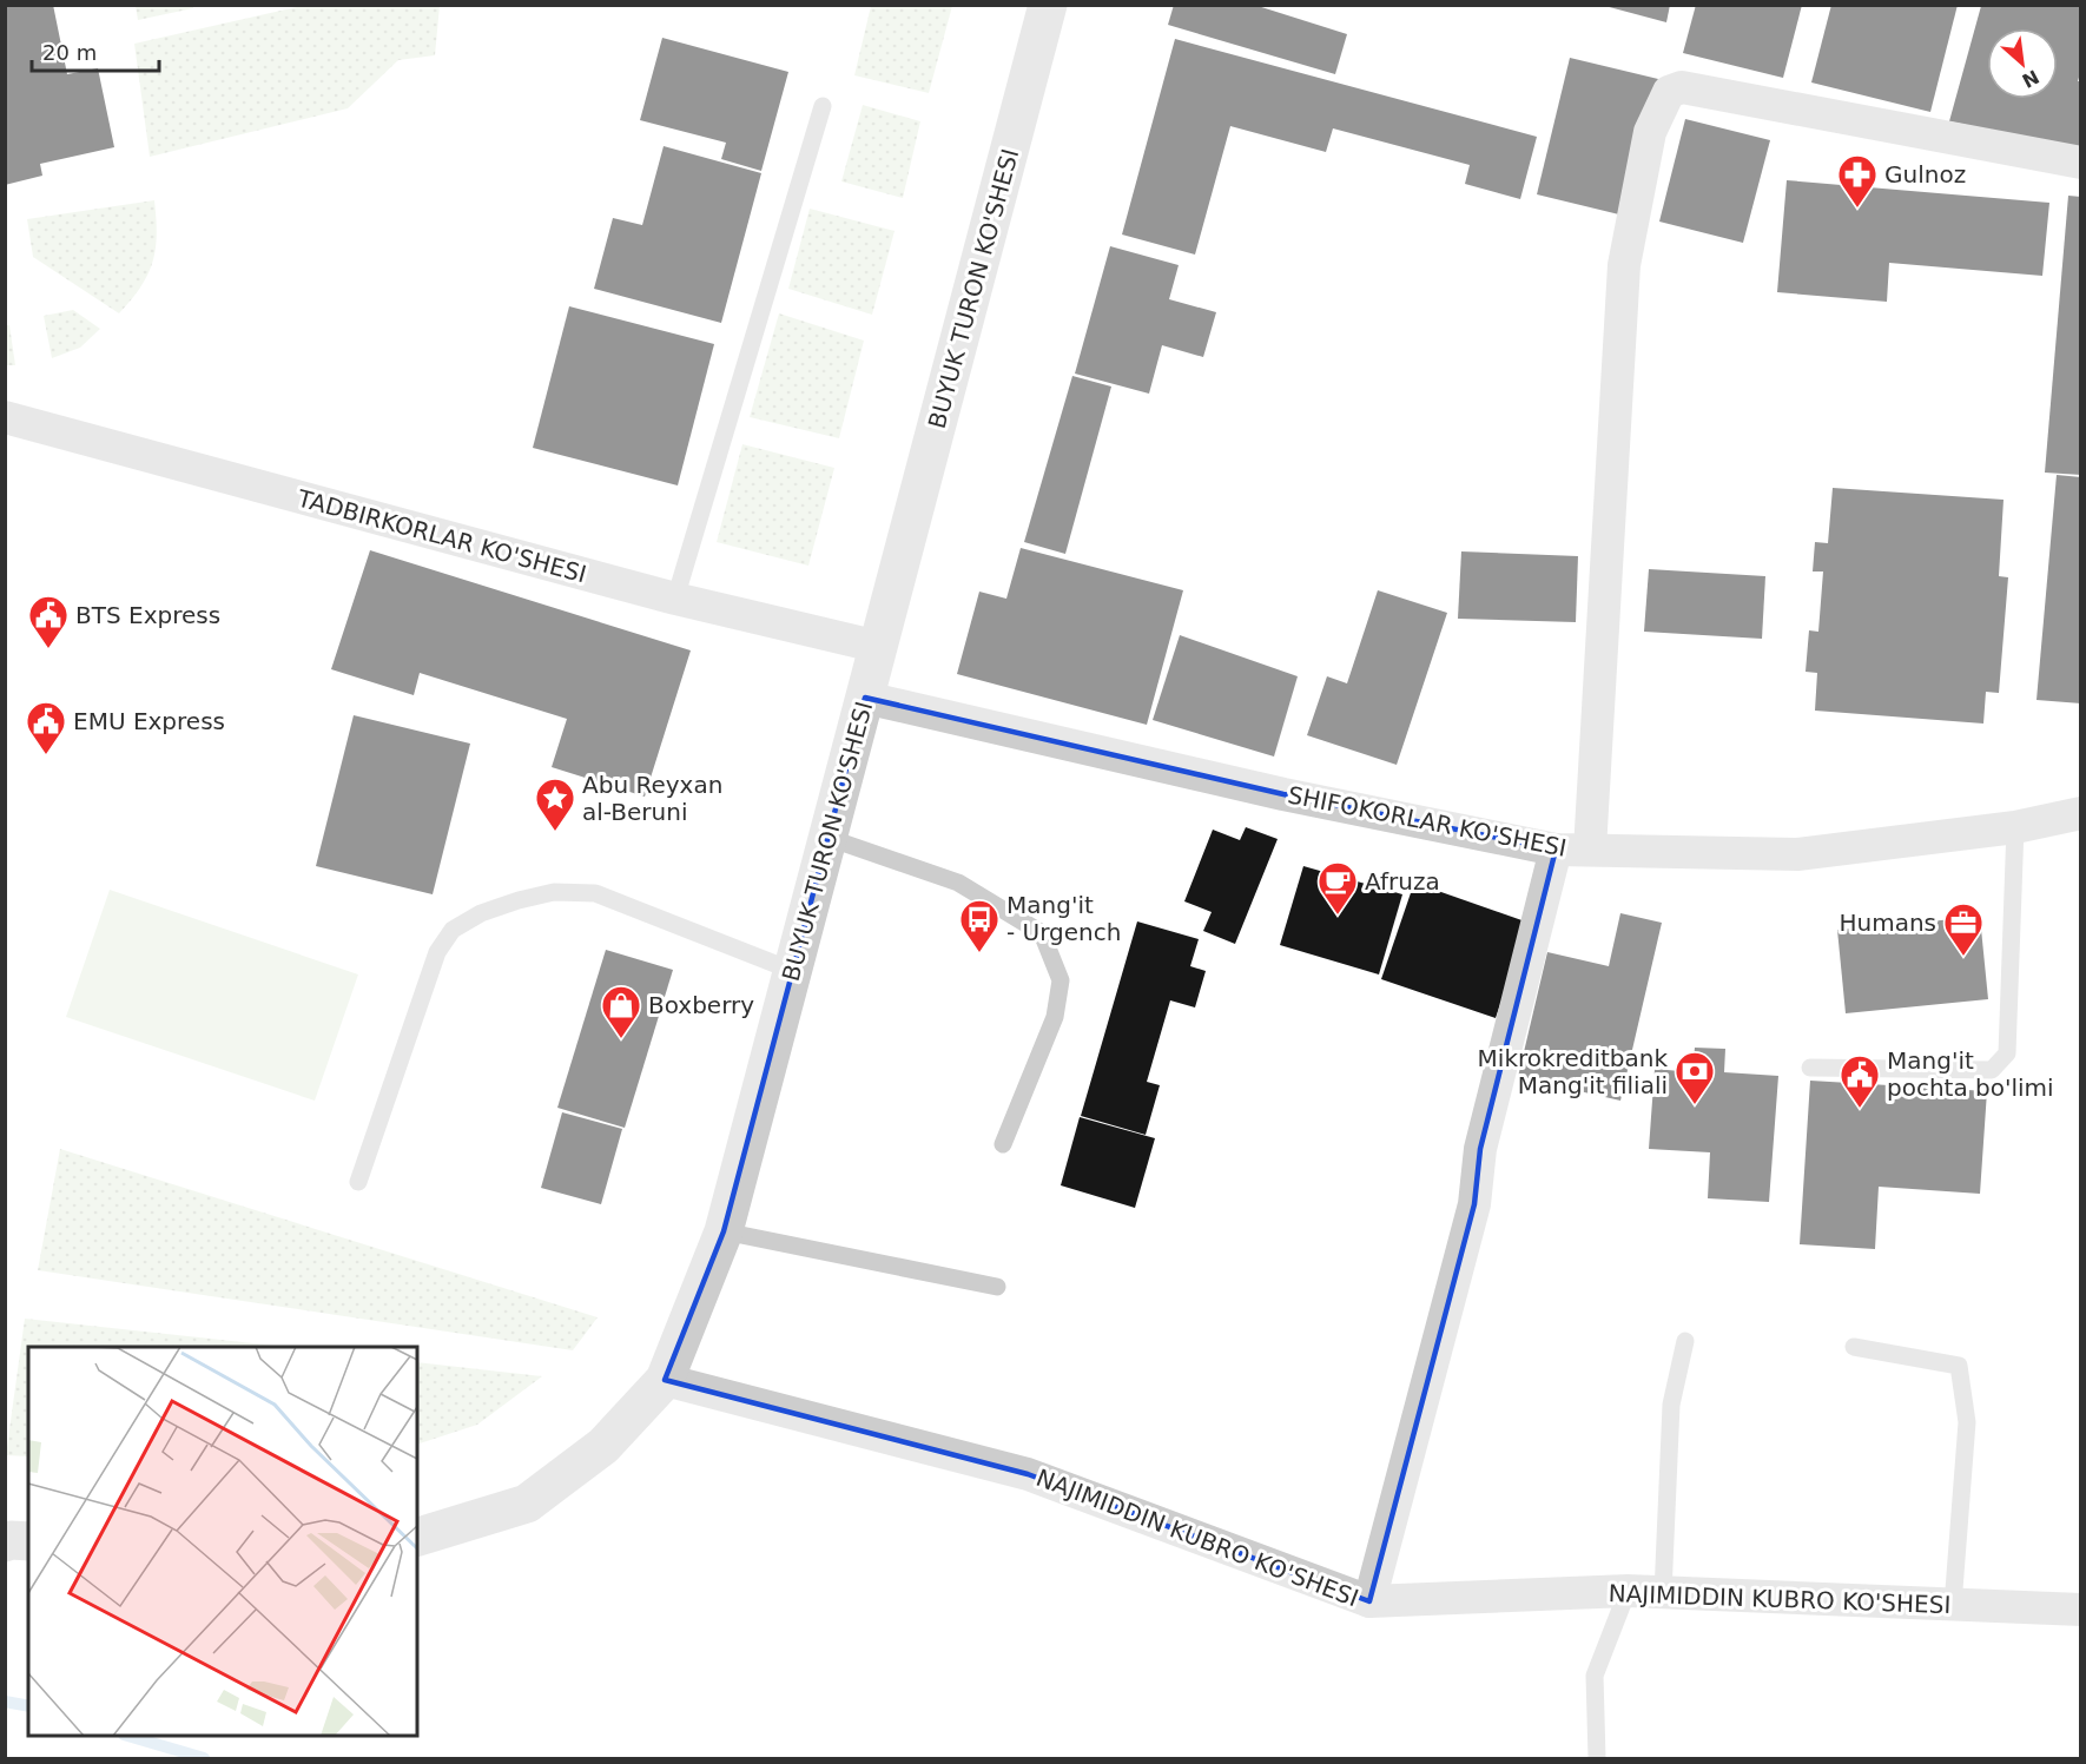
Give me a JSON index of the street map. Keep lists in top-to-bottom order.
{
  "streets": {
    "street": [
      "BUYUK TURON KO'SHESI",
      "TADBIRKORLAR KO'SHESI",
      "SHIFOKORLAR KO'SHESI",
      "NAJIMIDDIN KUBRO KO'SHESI"
    ]
  },
  "crossings": [
    ["BUYUK TURON KO'SHESI", "TADBIRKORLAR KO'SHESI"],
    ["BUYUK TURON KO'SHESI", "SHIFOKORLAR KO'SHESI"],
    ["BUYUK TURON KO'SHESI", "NAJIMIDDIN KUBRO KO'SHESI"]
  ],
  "places": {
    "pharmacy": ["Gulnoz"],
    "public building": ["BTS Express", "EMU Express", "Mang'it pochta bo'limi"],
    "place": ["Abu Reyxan al-Beruni"],
    "cafe": ["Afruza"],
    "bus stop": ["Mang'it - Urgench"],
    "office": ["Humans"],
    "shop": ["Boxberry"],
    "bank": ["Mikrokreditbank Mang'it filiali"]
  },
  "scale_bar": "20 m",
  "north": "bottom right"
}
